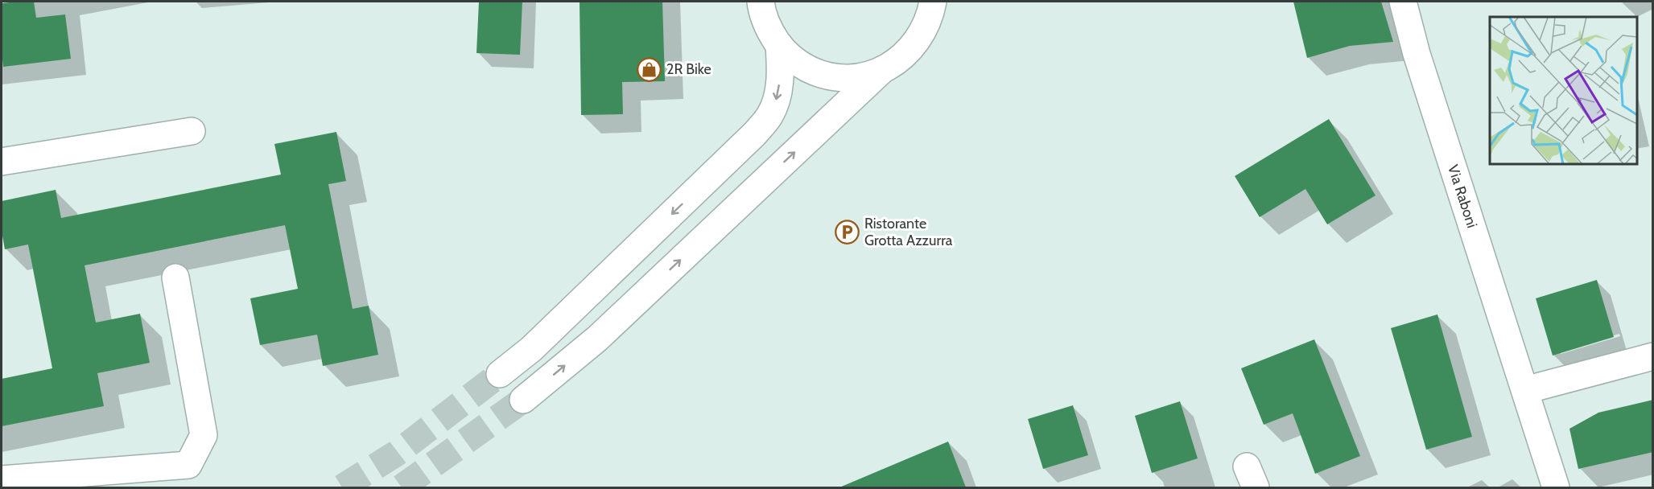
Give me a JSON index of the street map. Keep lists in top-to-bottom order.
{
  "streets": {
    "main road": ["Via Raboni"]
  },
  "places": {
    "shop": ["2R Bike"],
    "parking": ["Ristorante Grotta Azzurra"]
  }
}
